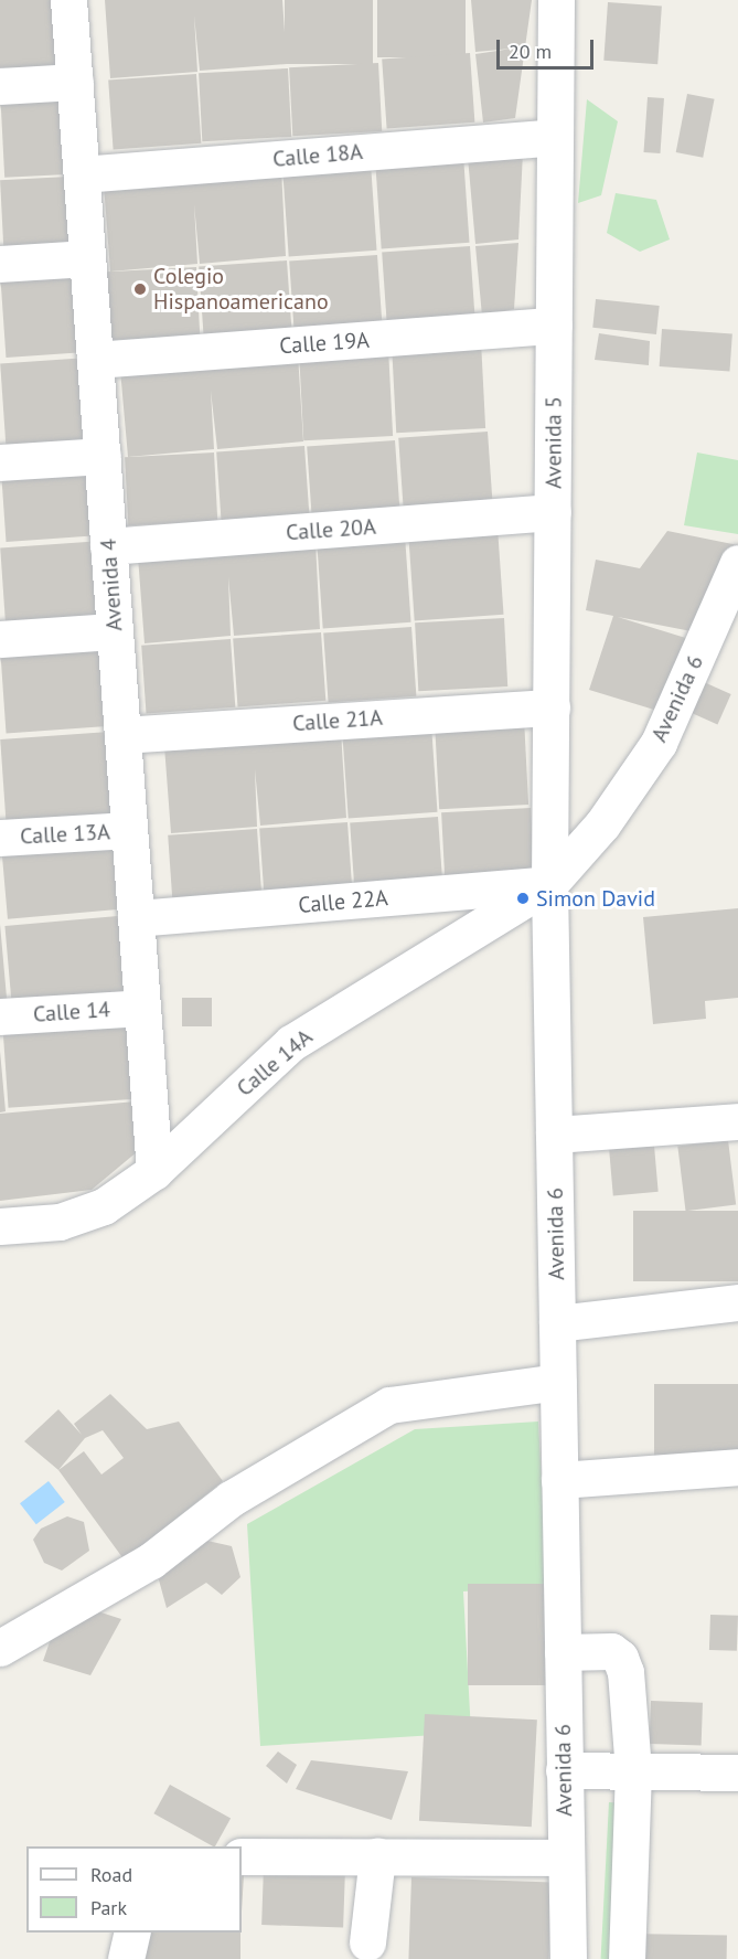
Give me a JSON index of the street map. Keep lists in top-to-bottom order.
{
  "streets": {
    "street": [
      "Calle 18A",
      "Calle 19A",
      "Avenida 5",
      "Calle 20A",
      "Avenida 4",
      "Avenida 6",
      "Calle 21A",
      "Calle 13A",
      "Calle 22A",
      "Calle 14",
      "Calle 14A"
    ]
  },
  "crossings": [
    ["Calle 18A", "Avenida 5"],
    ["Calle 18A", "Avenida 4"],
    ["Calle 19A", "Avenida 5"],
    ["Calle 19A", "Avenida 4"],
    ["Avenida 5", "Calle 20A"],
    ["Avenida 5", "Avenida 6"],
    ["Avenida 5", "Calle 21A"],
    ["Avenida 5", "Calle 22A"],
    ["Avenida 5", "Calle 14A"],
    ["Calle 20A", "Avenida 4"],
    ["Avenida 4", "Calle 21A"],
    ["Avenida 4", "Calle 13A"],
    ["Avenida 4", "Calle 22A"],
    ["Avenida 4", "Calle 14"],
    ["Avenida 4", "Calle 14A"],
    ["Avenida 6", "Calle 22A"],
    ["Avenida 6", "Calle 14A"],
    ["Calle 22A", "Calle 14A"]
  ],
  "places": ["Colegio Hispanoamericano", "Simon David"],
  "legend": ["Road", "Park"],
  "scale_bar": "20 m"
}
